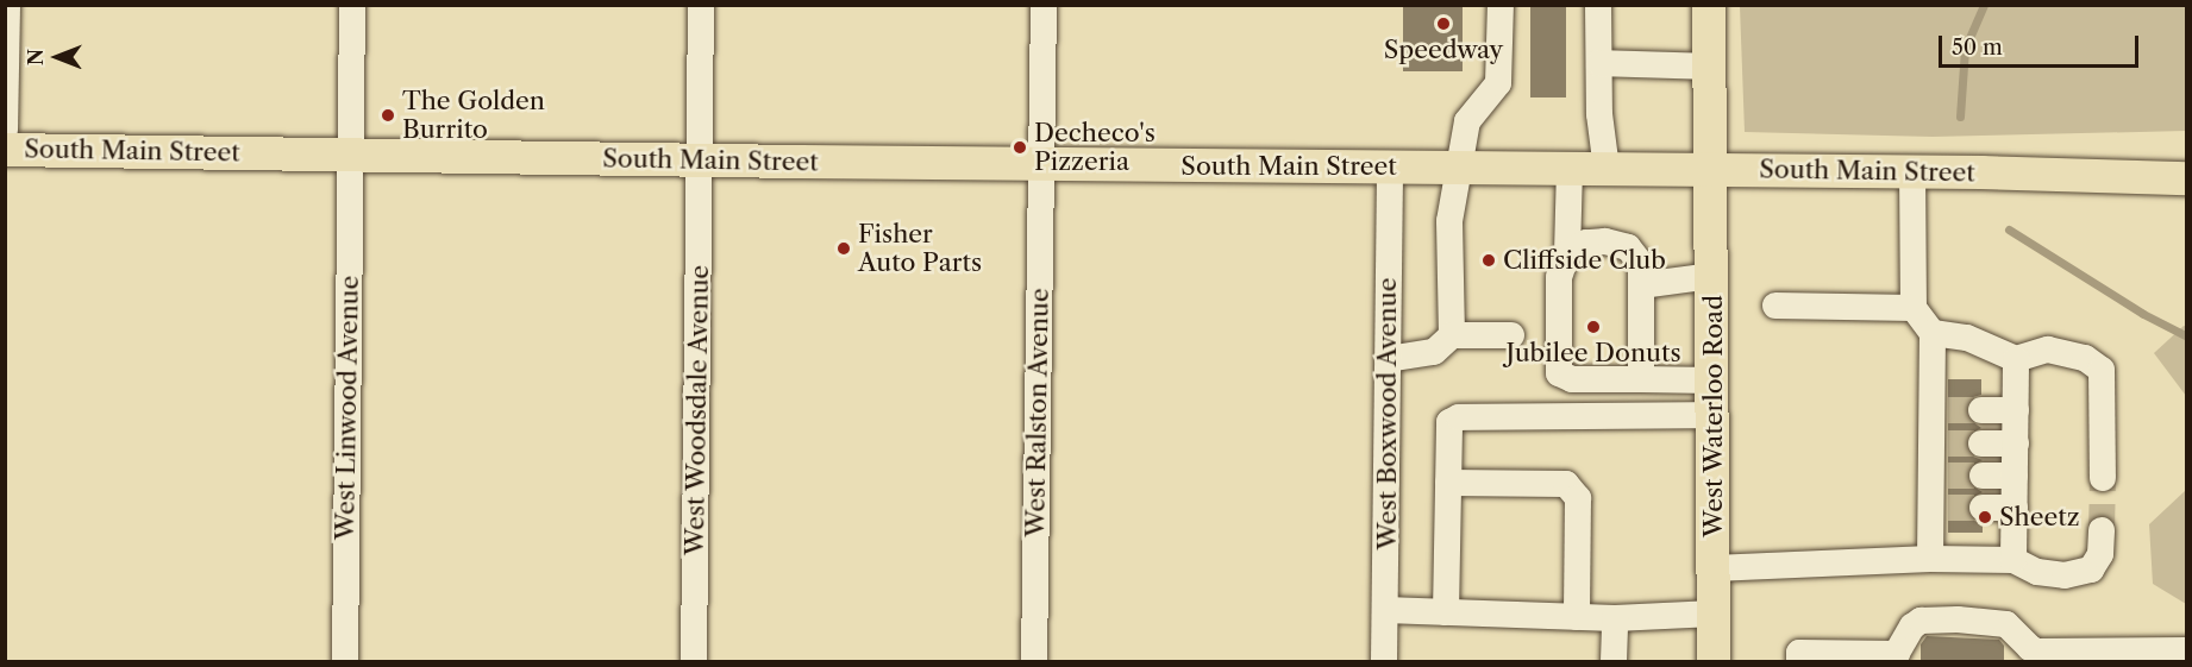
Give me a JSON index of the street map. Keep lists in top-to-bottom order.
{
  "streets": {
    "main road": ["South Main Street", "West Waterloo Road"],
    "street": [
      "West Linwood Avenue",
      "West Woodsdale Avenue",
      "West Ralston Avenue",
      "West Boxwood Avenue"
    ]
  },
  "crossings": [
    ["South Main Street", "West Linwood Avenue"],
    ["South Main Street", "West Woodsdale Avenue"],
    ["South Main Street", "West Ralston Avenue"],
    ["South Main Street", "West Boxwood Avenue"],
    ["South Main Street", "West Waterloo Road"]
  ],
  "places": [
    "Speedway",
    "The Golden Burrito",
    "Decheco's Pizzeria",
    "Fisher Auto Parts",
    "Cliffside Club",
    "Jubilee Donuts",
    "Sheetz"
  ],
  "scale_bar": "50 m",
  "north": "left"
}
